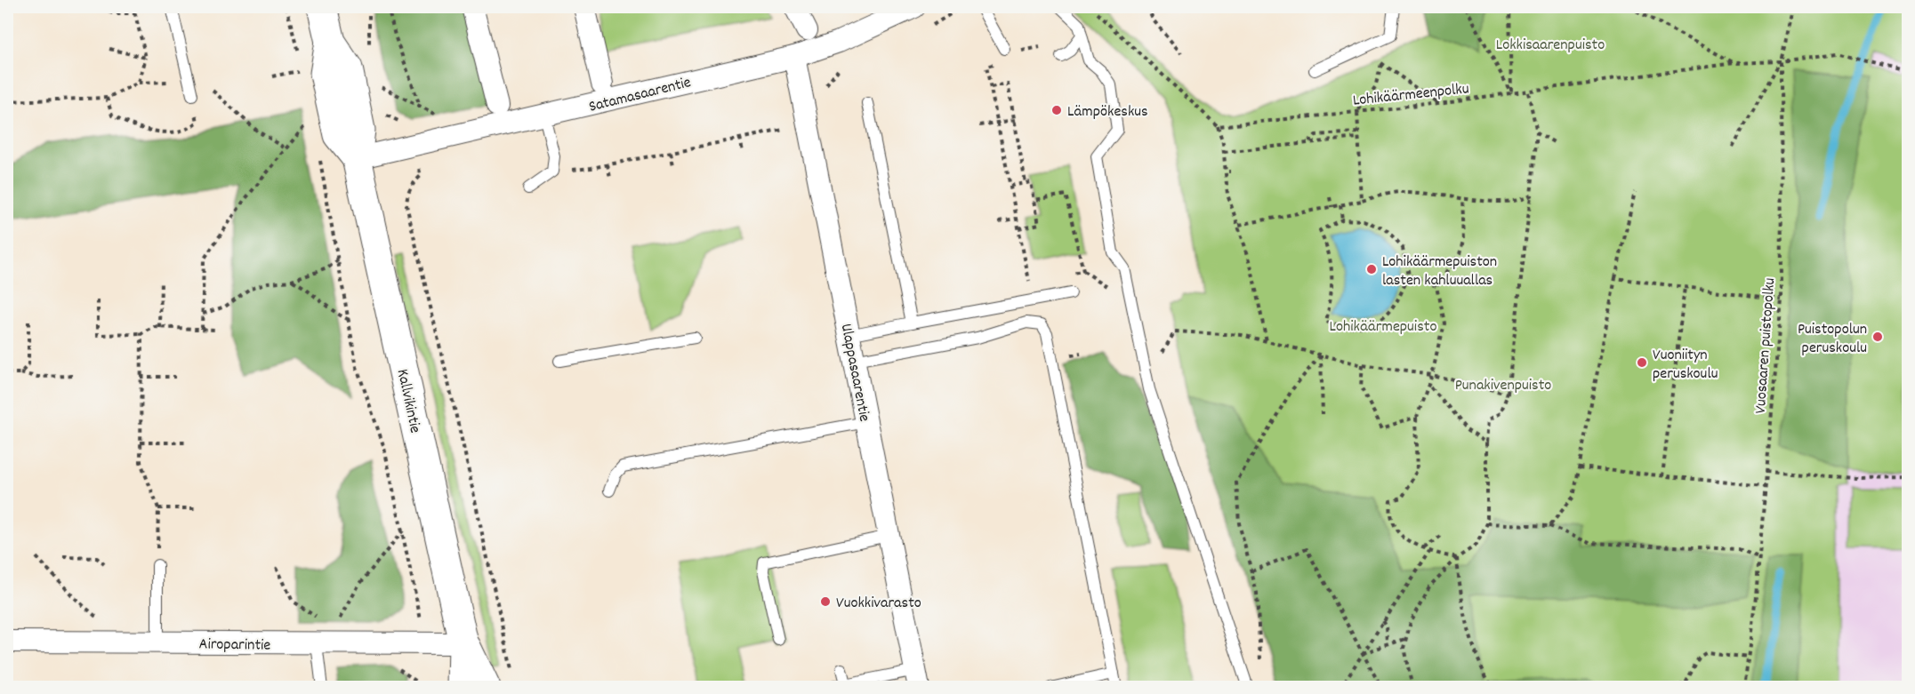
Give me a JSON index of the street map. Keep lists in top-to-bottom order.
{
  "streets": {
    "main road": ["Kallvikintie"],
    "street": ["Satamasaarentie", "Ulappasaarentie", "Airoparintie"],
    "path": ["Lohikäärmeenpolku", "Vuosaaren puistopolku"]
  },
  "crossings": [
    ["Satamasaarentie", "Ulappasaarentie"],
    ["Satamasaarentie", "Kallvikintie"],
    ["Lohikäärmeenpolku", "Vuosaaren puistopolku"],
    ["Kallvikintie", "Airoparintie"]
  ],
  "parks": ["Lokkisaarenpuisto", "Lohikäärmepuisto", "Punakivenpuisto"],
  "places": [
    "Lämpökeskus",
    "Lohikäärmepuiston lasten kahluuallas",
    "Puistopolun peruskoulu",
    "Vuoniityn peruskoulu",
    "Vuokkivarasto"
  ]
}
